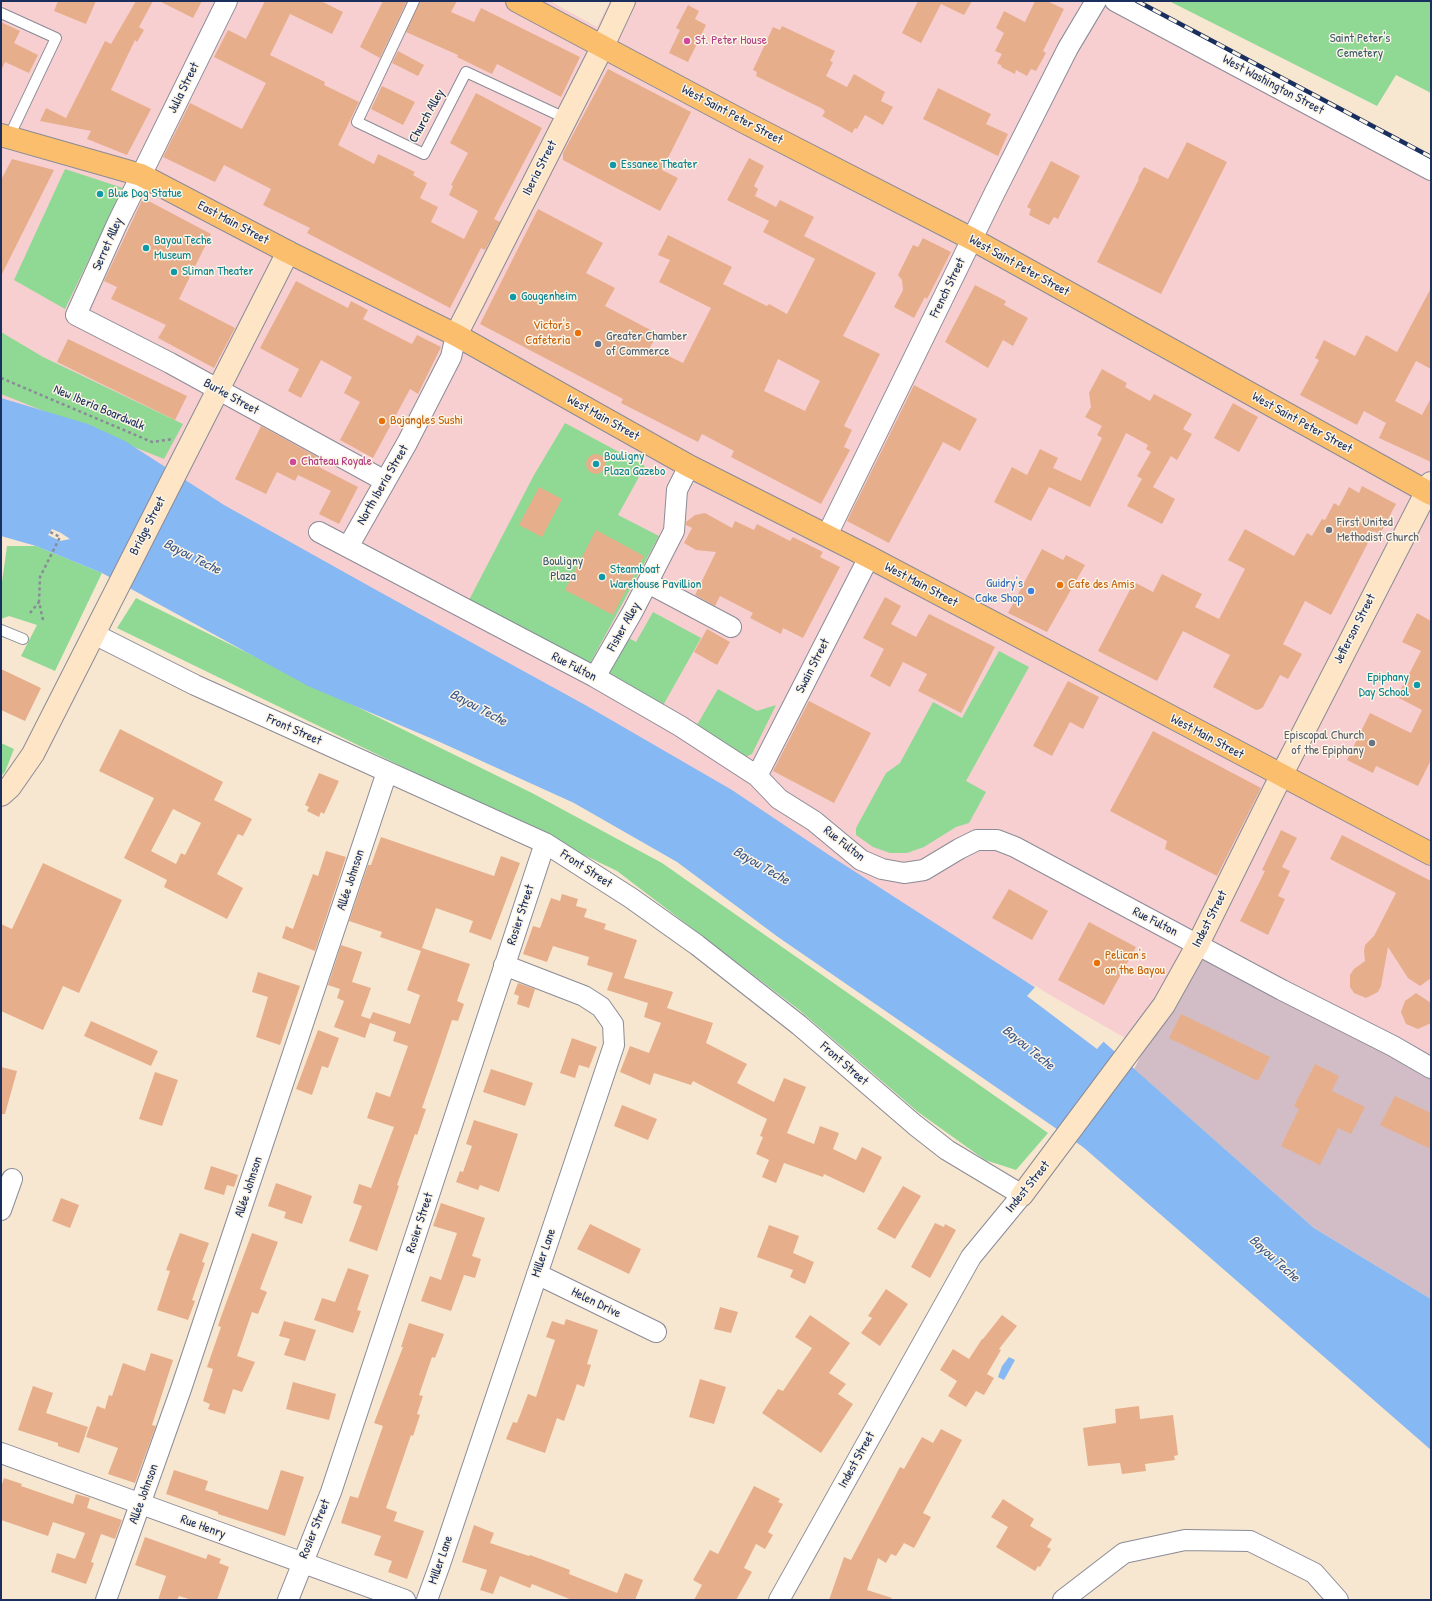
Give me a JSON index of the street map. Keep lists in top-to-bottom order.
{
  "streets": {
    "main road": ["West Saint Peter Street", "East Main Street", "West Main Street"],
    "street": [
      "West Washington Street",
      "Julia Street",
      "Iberia Street",
      "Serret Alley",
      "French Street",
      "Burke Street",
      "North Iberia Street",
      "Bridge Street",
      "Fisher Alley",
      "Jefferson Street",
      "Swain Street",
      "Rue Fulton",
      "Front Street",
      "Allée Johnson",
      "Rosier Street",
      "Indest Street",
      "Miller Lane",
      "Helen Drive",
      "Rue Henry"
    ],
    "lane": ["Church Alley"],
    "path": ["New Iberia Boardwalk"]
  },
  "crossings": [
    ["Julia Street", "East Main Street"],
    ["Julia Street", "Serret Alley"],
    ["West Saint Peter Street", "Iberia Street"],
    ["West Saint Peter Street", "French Street"],
    ["West Saint Peter Street", "Jefferson Street"],
    ["Church Alley", "Iberia Street"],
    ["Iberia Street", "East Main Street"],
    ["Iberia Street", "West Main Street"],
    ["Iberia Street", "North Iberia Street"],
    ["East Main Street", "Serret Alley"],
    ["East Main Street", "West Main Street"],
    ["East Main Street", "North Iberia Street"],
    ["East Main Street", "Bridge Street"],
    ["Serret Alley", "Burke Street"],
    ["French Street", "West Main Street"],
    ["Burke Street", "North Iberia Street"],
    ["Burke Street", "Bridge Street"],
    ["New Iberia Boardwalk", "Bridge Street"],
    ["West Main Street", "North Iberia Street"],
    ["West Main Street", "Fisher Alley"],
    ["West Main Street", "Jefferson Street"],
    ["West Main Street", "Swain Street"],
    ["West Main Street", "Indest Street"],
    ["North Iberia Street", "Rue Fulton"],
    ["Bridge Street", "Front Street"],
    ["Fisher Alley", "Rue Fulton"],
    ["Jefferson Street", "Indest Street"],
    ["Swain Street", "Rue Fulton"],
    ["Rue Fulton", "Indest Street"],
    ["Front Street", "Allée Johnson"],
    ["Front Street", "Rosier Street"],
    ["Front Street", "Indest Street"],
    ["Allée Johnson", "Rue Henry"],
    ["Rosier Street", "Miller Lane"],
    ["Rosier Street", "Rue Henry"],
    ["Miller Lane", "Helen Drive"]
  ],
  "water": ["Bayou Teche"],
  "parks": ["Saint Peter's Cemetery", "Bouligny Plaza"],
  "places": [
    "St. Peter House",
    "Essanee Theater",
    "Blue Dog Statue",
    "Bayou Teche Museum",
    "Sliman Theater",
    "Gougenheim",
    "Victor's Cafeteria",
    "Greater Chamber of Commerce",
    "Bojangles Sushi",
    "Chateau Royale",
    "Bouligny Plaza Gazebo",
    "First United Methodist Church",
    "Steamboat Warehouse Pavillion",
    "Cafe des Amis",
    "Guidry's Cake Shop",
    "Epiphany Day School",
    "Episcopal Church of the Epiphany",
    "Pelican's on the Bayou"
  ]
}
